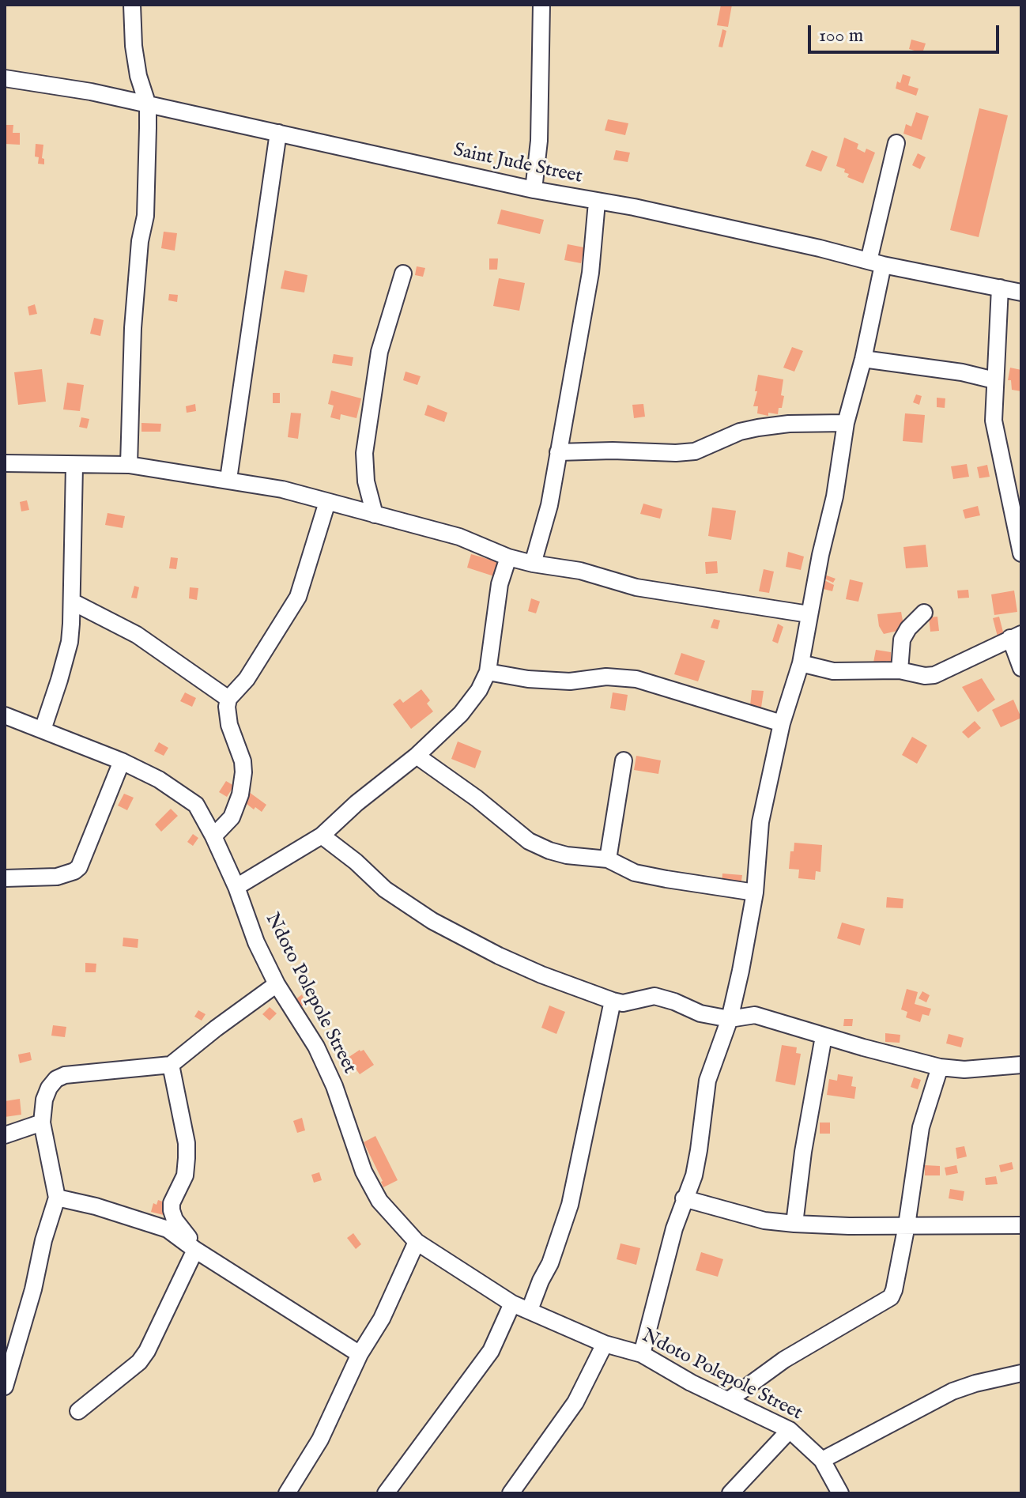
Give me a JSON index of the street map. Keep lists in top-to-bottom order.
{
  "streets": {
    "street": ["Saint Jude Street", "Ndoto Polepole Street"]
  },
  "scale_bar": "100 m"
}
